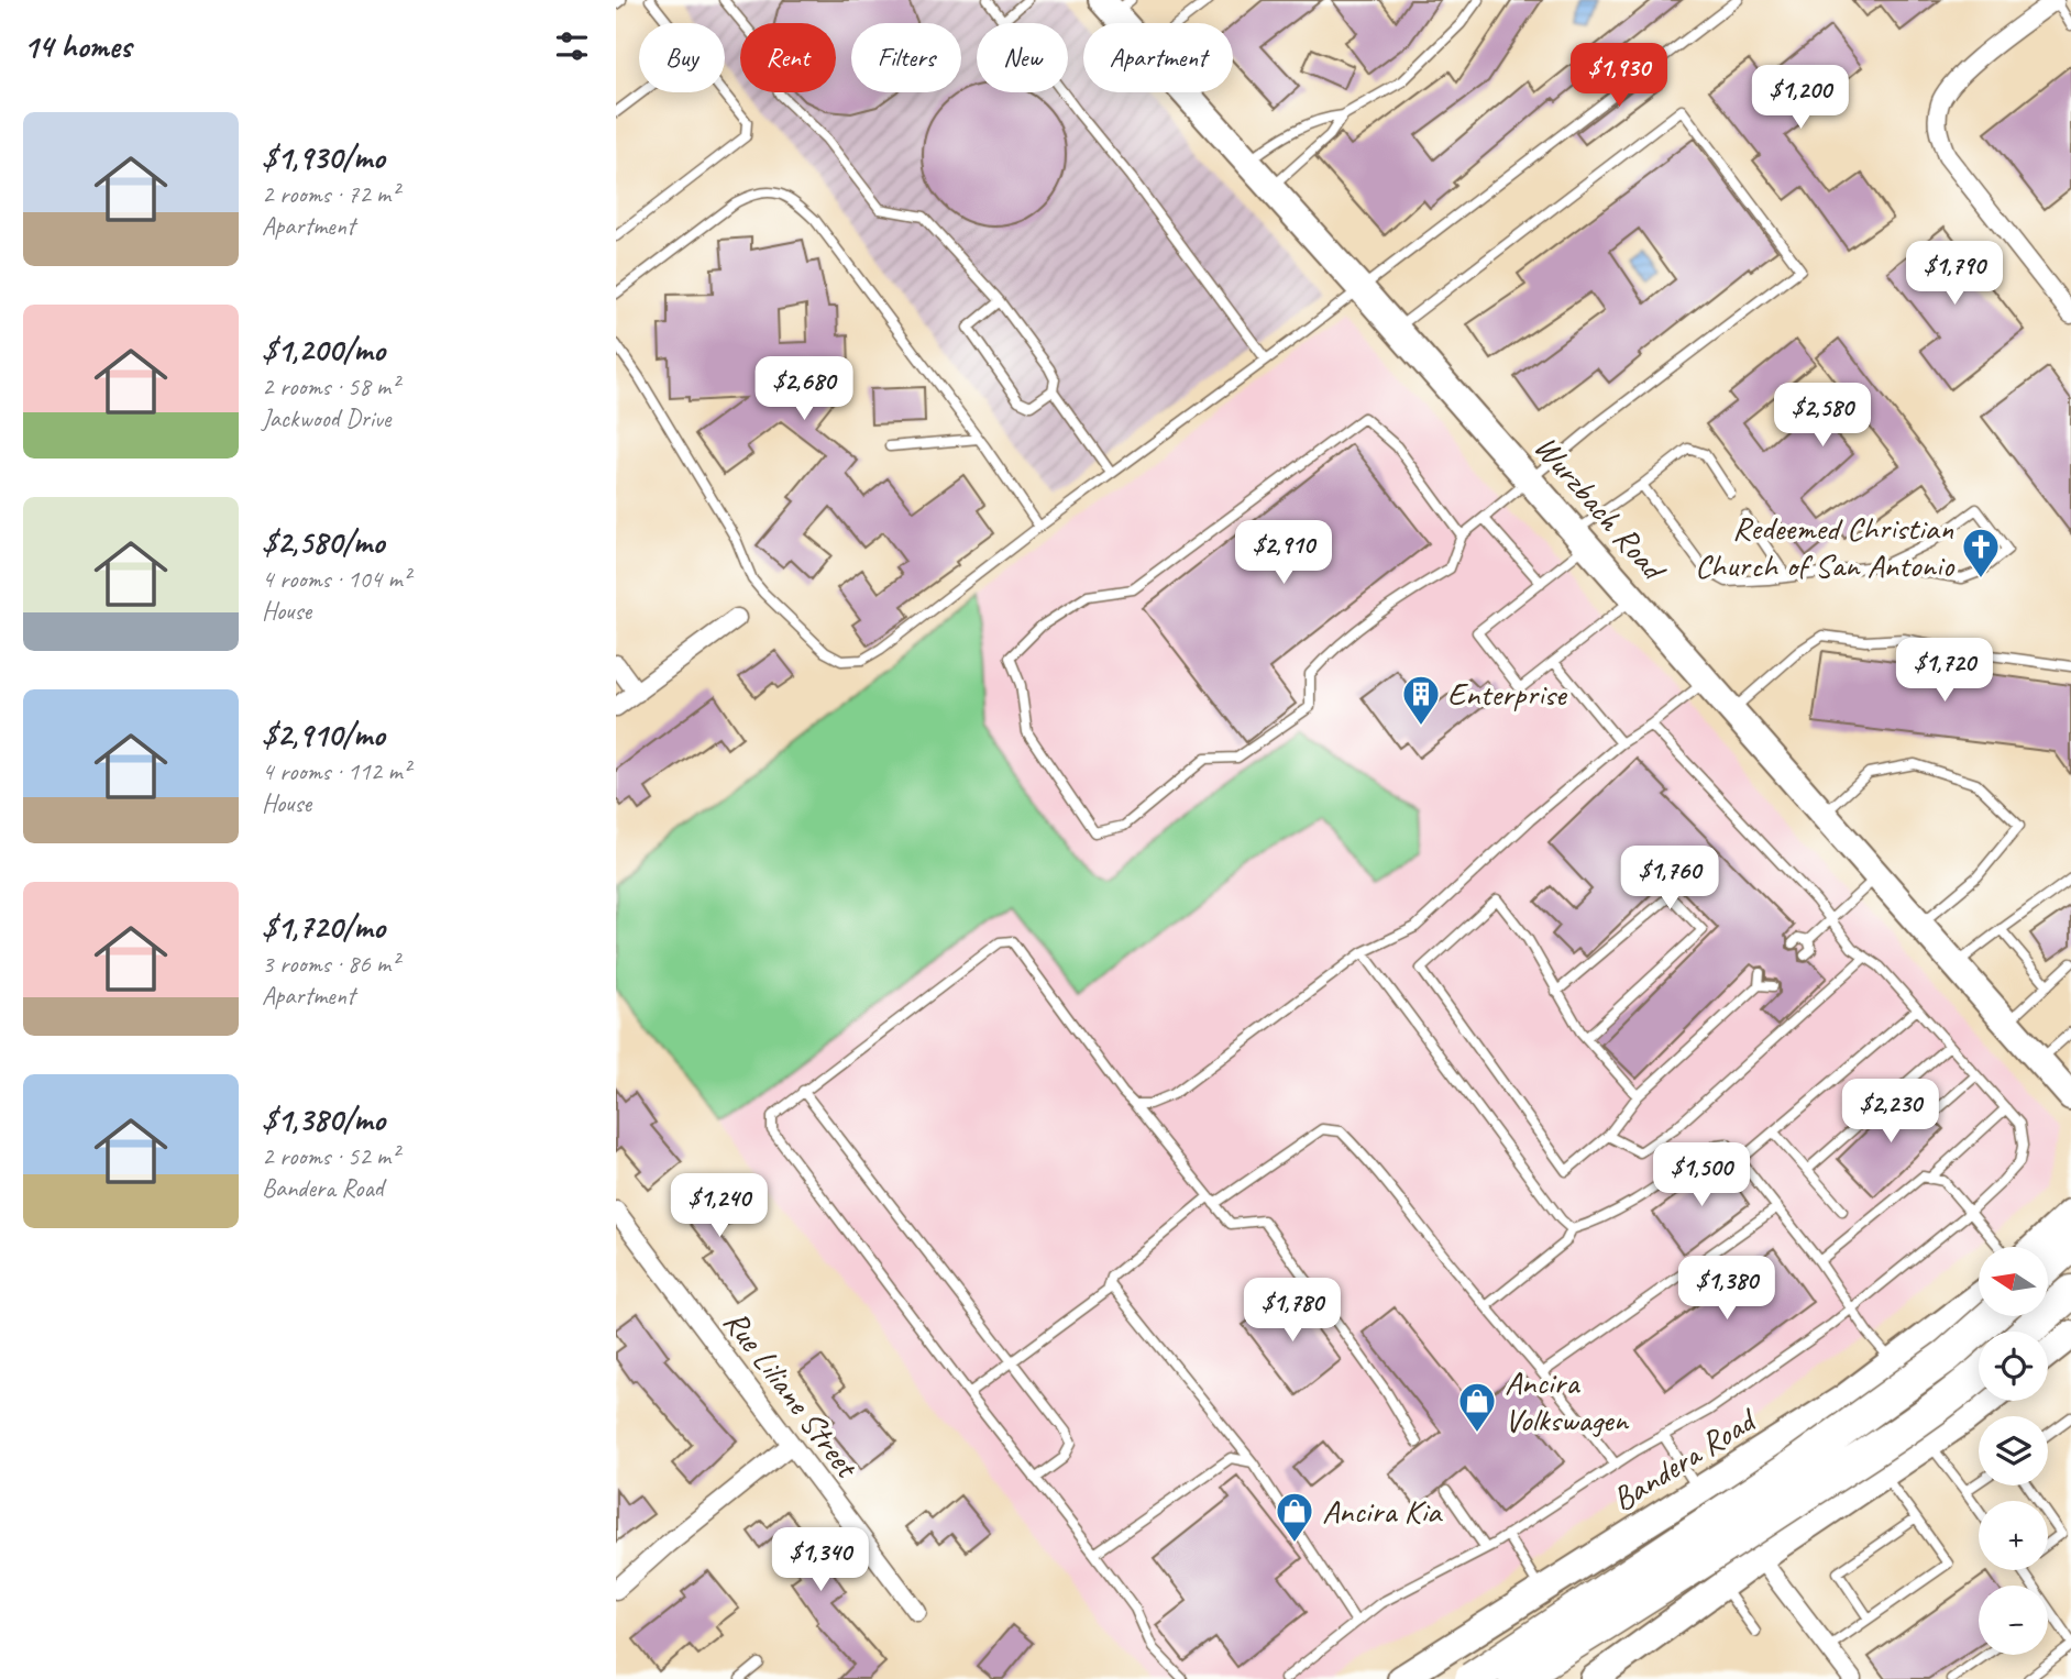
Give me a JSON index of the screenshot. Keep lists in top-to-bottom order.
{
  "streets": {
    "main road": ["Wurzbach Road", "Bandera Road"],
    "street": ["Rue Liliane Street"]
  },
  "places": {
    "church": ["Redeemed Christian Church of San Antonio"],
    "building": ["Enterprise"],
    "shop": ["Ancira Volkswagen", "Ancira Kia"]
  },
  "north": "left",
  "page": {
    "heading": "14 homes",
    "chip": [
      "Buy",
      "Rent",
      "Filters",
      "New",
      "Apartment"
    ],
    "price": [
      "$1,930",
      "$1,200",
      "$1,790",
      "$2,680",
      "$2,580",
      "$2,910",
      "$1,720",
      "$1,760",
      "$2,230",
      "$1,500",
      "$1,240",
      "$1,380",
      "$1,780",
      "$1,340"
    ],
    "list": [
      {
        "name": "$1,930/mo",
        "note": "2 rooms · 72 m² · Apartment"
      },
      {
        "name": "$1,200/mo",
        "note": "2 rooms · 58 m² · Jackwood Drive"
      },
      {
        "name": "$2,580/mo",
        "note": "4 rooms · 104 m² · House"
      },
      {
        "name": "$2,910/mo",
        "note": "4 rooms · 112 m² · House"
      },
      {
        "name": "$1,720/mo",
        "note": "3 rooms · 86 m² · Apartment"
      },
      {
        "name": "$1,380/mo",
        "note": "2 rooms · 52 m² · Bandera Road"
      }
    ],
    "map_buttons": ["+", "−"]
  }
}
